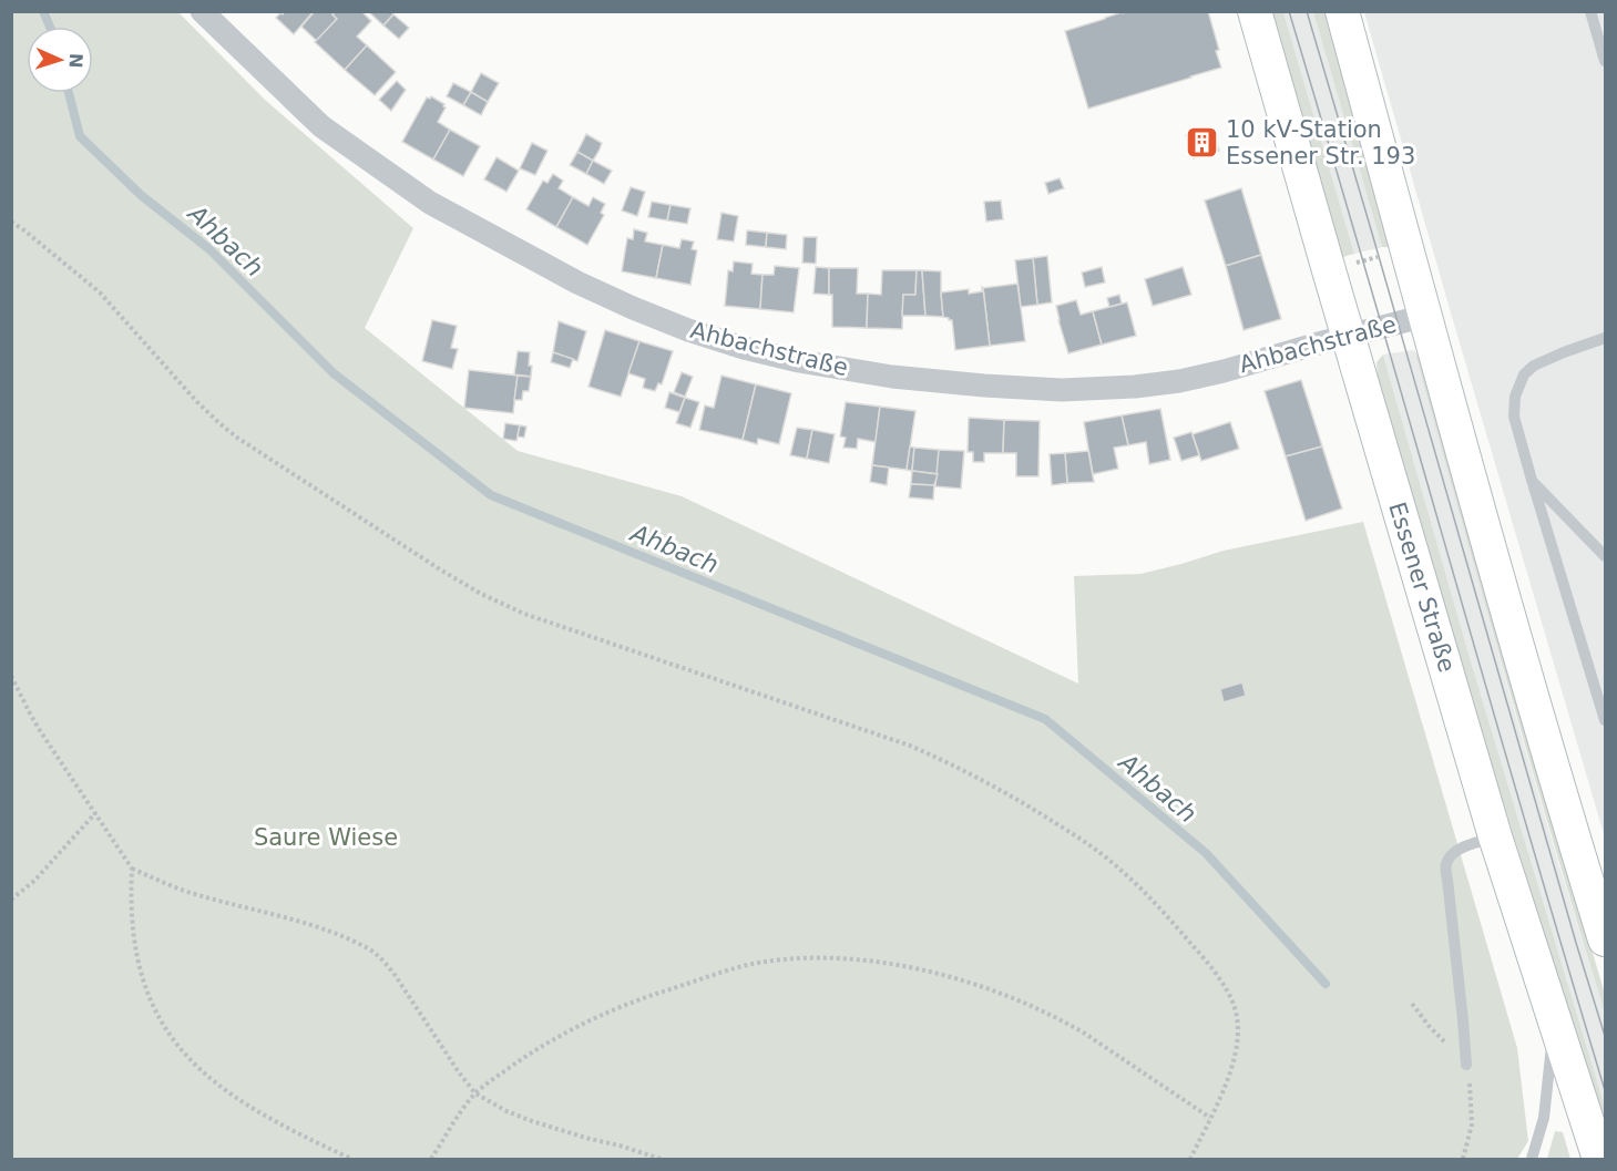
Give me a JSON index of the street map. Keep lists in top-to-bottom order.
{
  "streets": {
    "main road": ["Essener Straße"],
    "street": ["Ahbachstraße"]
  },
  "crossings": [
    ["Ahbachstraße", "Essener Straße"]
  ],
  "water": ["Ahbach"],
  "parks": ["Saure Wiese"],
  "places": {
    "building": ["10 kV-Station Essener Str. 193"]
  },
  "north": "right"
}
